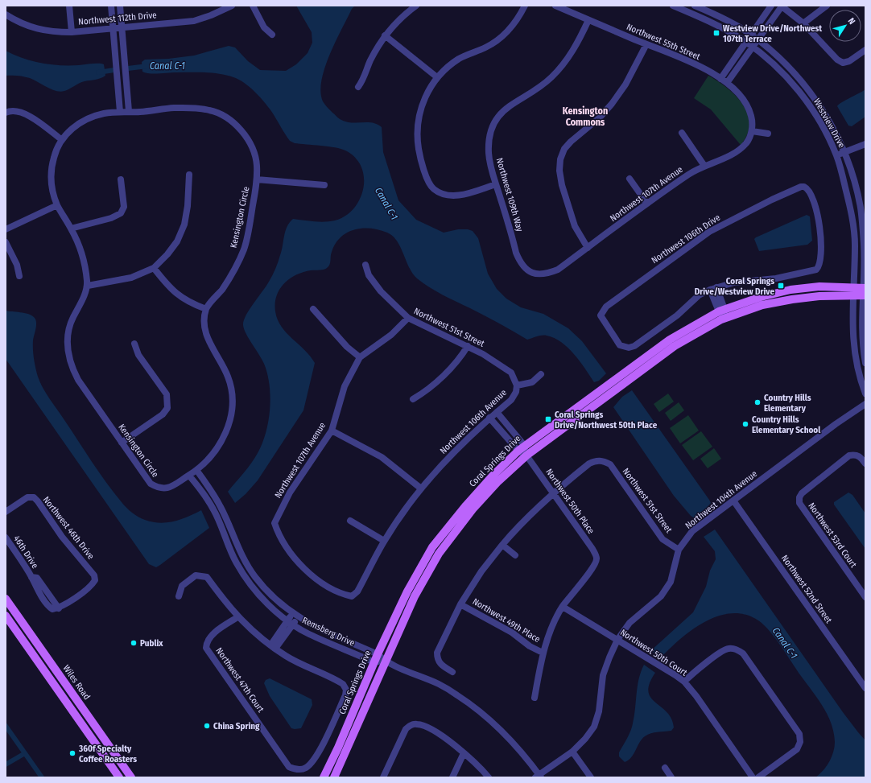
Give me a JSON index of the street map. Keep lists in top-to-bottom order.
{
  "streets": {
    "main road": ["Coral Springs Drive", "Wiles Road"],
    "street": [
      "Northwest 112th Drive",
      "Northwest 55th Street",
      "Westview Drive",
      "Northwest 107th Avenue",
      "Northwest 109th Way",
      "Kensington Circle",
      "Northwest 106th Drive",
      "Northwest 51st Street",
      "Northwest 106th Avenue",
      "Northwest 104th Avenue",
      "Northwest 50th Place",
      "Northwest 46th Drive",
      "Northwest 53rd Court",
      "46th Drive",
      "Northwest 52nd Street",
      "Northwest 49th Place",
      "Remsberg Drive",
      "Northwest 50th Court",
      "Northwest 47th Court"
    ]
  },
  "crossings": [
    ["Northwest 55th Street", "Northwest 107th Avenue"],
    ["Northwest 55th Street", "Northwest 109th Way"],
    ["Westview Drive", "Coral Springs Drive"],
    ["Northwest 107th Avenue", "Northwest 109th Way"],
    ["Northwest 107th Avenue", "Northwest 51st Street"],
    ["Northwest 107th Avenue", "Northwest 106th Avenue"],
    ["Kensington Circle", "Remsberg Drive"],
    ["Northwest 51st Street", "Northwest 106th Avenue"],
    ["Northwest 51st Street", "Northwest 104th Avenue"],
    ["Northwest 51st Street", "Northwest 50th Place"],
    ["Northwest 106th Avenue", "Northwest 50th Place"],
    ["Coral Springs Drive", "Northwest 50th Place"],
    ["Coral Springs Drive", "Remsberg Drive"],
    ["Northwest 104th Avenue", "Northwest 52nd Street"],
    ["Northwest 104th Avenue", "Remsberg Drive"],
    ["Northwest 104th Avenue", "Northwest 50th Court"],
    ["Northwest 50th Place", "Northwest 50th Court"],
    ["Northwest 46th Drive", "46th Drive"]
  ],
  "districts": ["Kensington Commons"],
  "water": ["Canal C-1"],
  "places": {
    "transit": ["Westview Drive/Northwest 107th Terrace", "Coral Springs Drive/Westview Drive", "Coral Springs Drive/Northwest 50th Place"],
    "other": [
      "Country Hills Elementary",
      "Country Hills Elementary School",
      "Publix",
      "China Spring",
      "360f Specialty Coffee Roasters"
    ]
  },
  "north": "top right"
}
